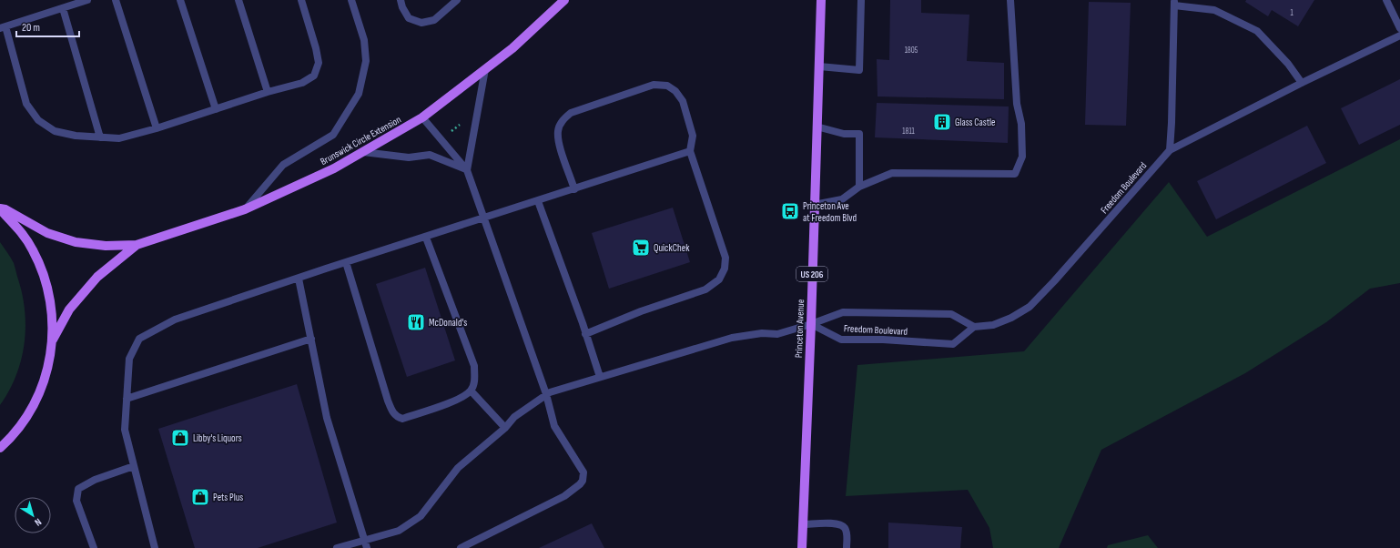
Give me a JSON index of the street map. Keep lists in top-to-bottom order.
{
  "streets": {
    "main road": ["Brunswick Circle Extension", "US 206", "Princeton Avenue"],
    "street": ["Freedom Boulevard"]
  },
  "crossings": [
    ["Freedom Boulevard", "Princeton Avenue"]
  ],
  "places": {
    "building": ["Glass Castle"],
    "bus stop": ["Princeton Ave at Freedom Blvd"],
    "supermarket": ["QuickChek"],
    "restaurant": ["McDonald's"],
    "shop": ["Libby's Liquors", "Pets Plus"]
  },
  "house_numbers": ["1", "1805", "1811"],
  "scale_bar": "20 m",
  "north": "bottom right"
}
